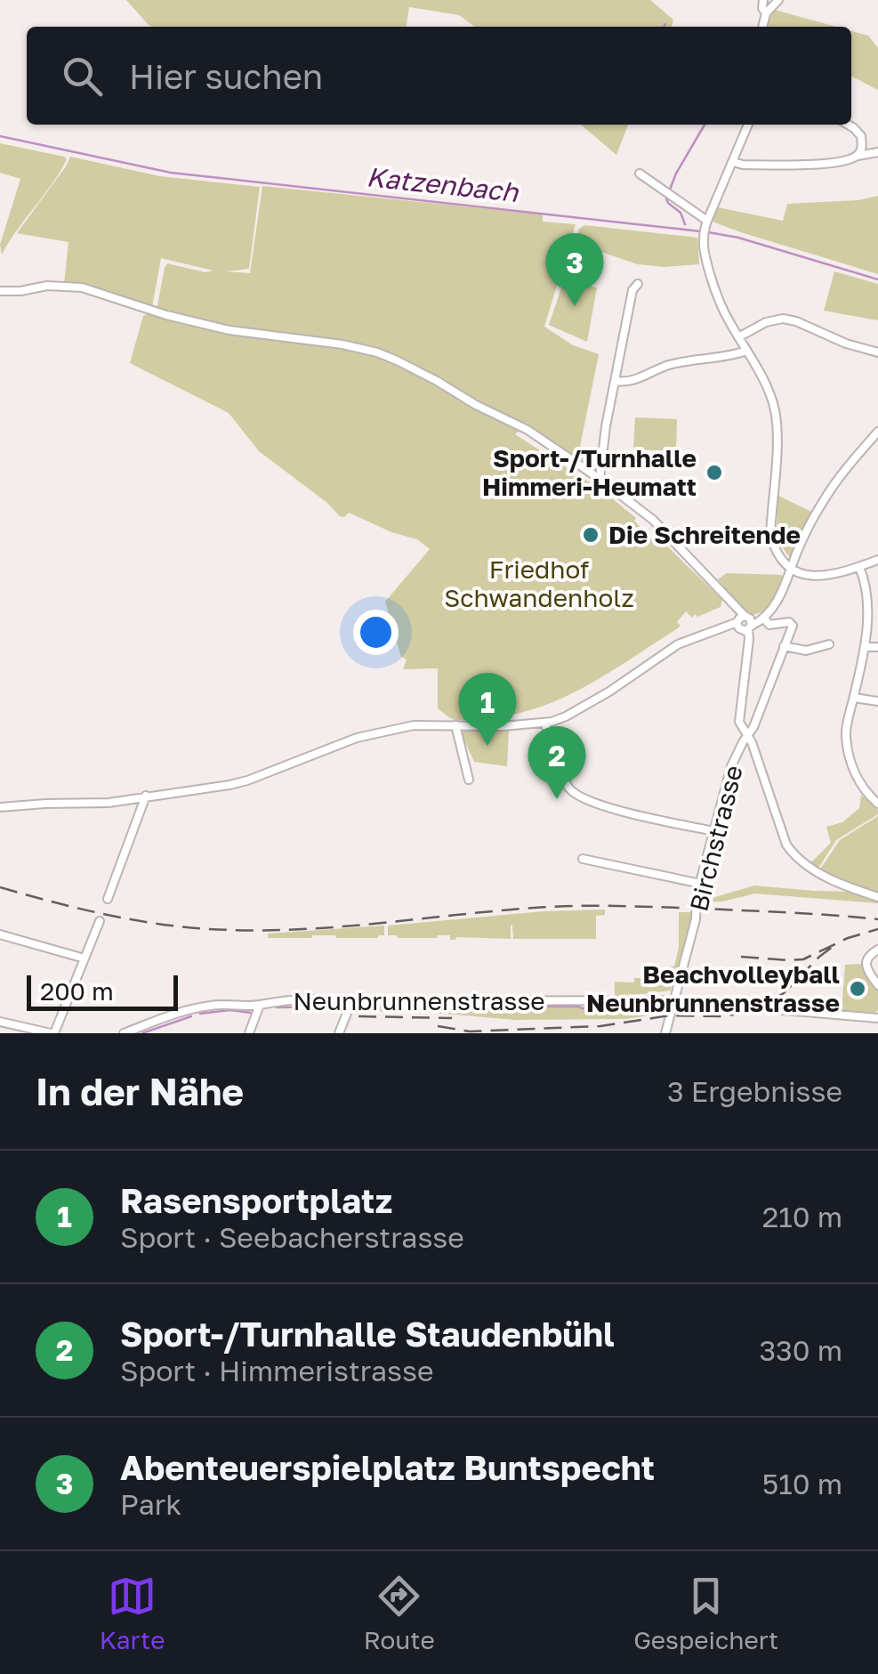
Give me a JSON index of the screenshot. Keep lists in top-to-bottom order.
{
  "streets": {
    "street": ["Birchstrasse", "Neunbrunnenstrasse"]
  },
  "crossings": [
    ["Birchstrasse", "Neunbrunnenstrasse"]
  ],
  "water": ["Katzenbach"],
  "parks": ["Friedhof Schwandenholz"],
  "places": ["Sport-/Turnhalle Himmeri-Heumatt", "Die Schreitende", "Beachvolleyball Neunbrunnenstrasse"],
  "scale_bar": "200 m",
  "page": {
    "search": "Hier suchen",
    "pins": ["3", "1", "2"],
    "scale": "200 m",
    "heading": ["In der Nähe", "3 Ergebnisse"],
    "list": [
      {
        "mark": "1",
        "name": "Rasensportplatz",
        "note": "Sport · Seebacherstrasse",
        "value": "210 m"
      },
      {
        "mark": "2",
        "name": "Sport-/Turnhalle Staudenbühl",
        "note": "Sport · Himmeristrasse",
        "value": "330 m"
      },
      {
        "mark": "3",
        "name": "Abenteuerspielplatz Buntspecht",
        "note": "Park",
        "value": "510 m"
      }
    ],
    "nav": ["Karte", "Route", "Gespeichert"]
  }
}
